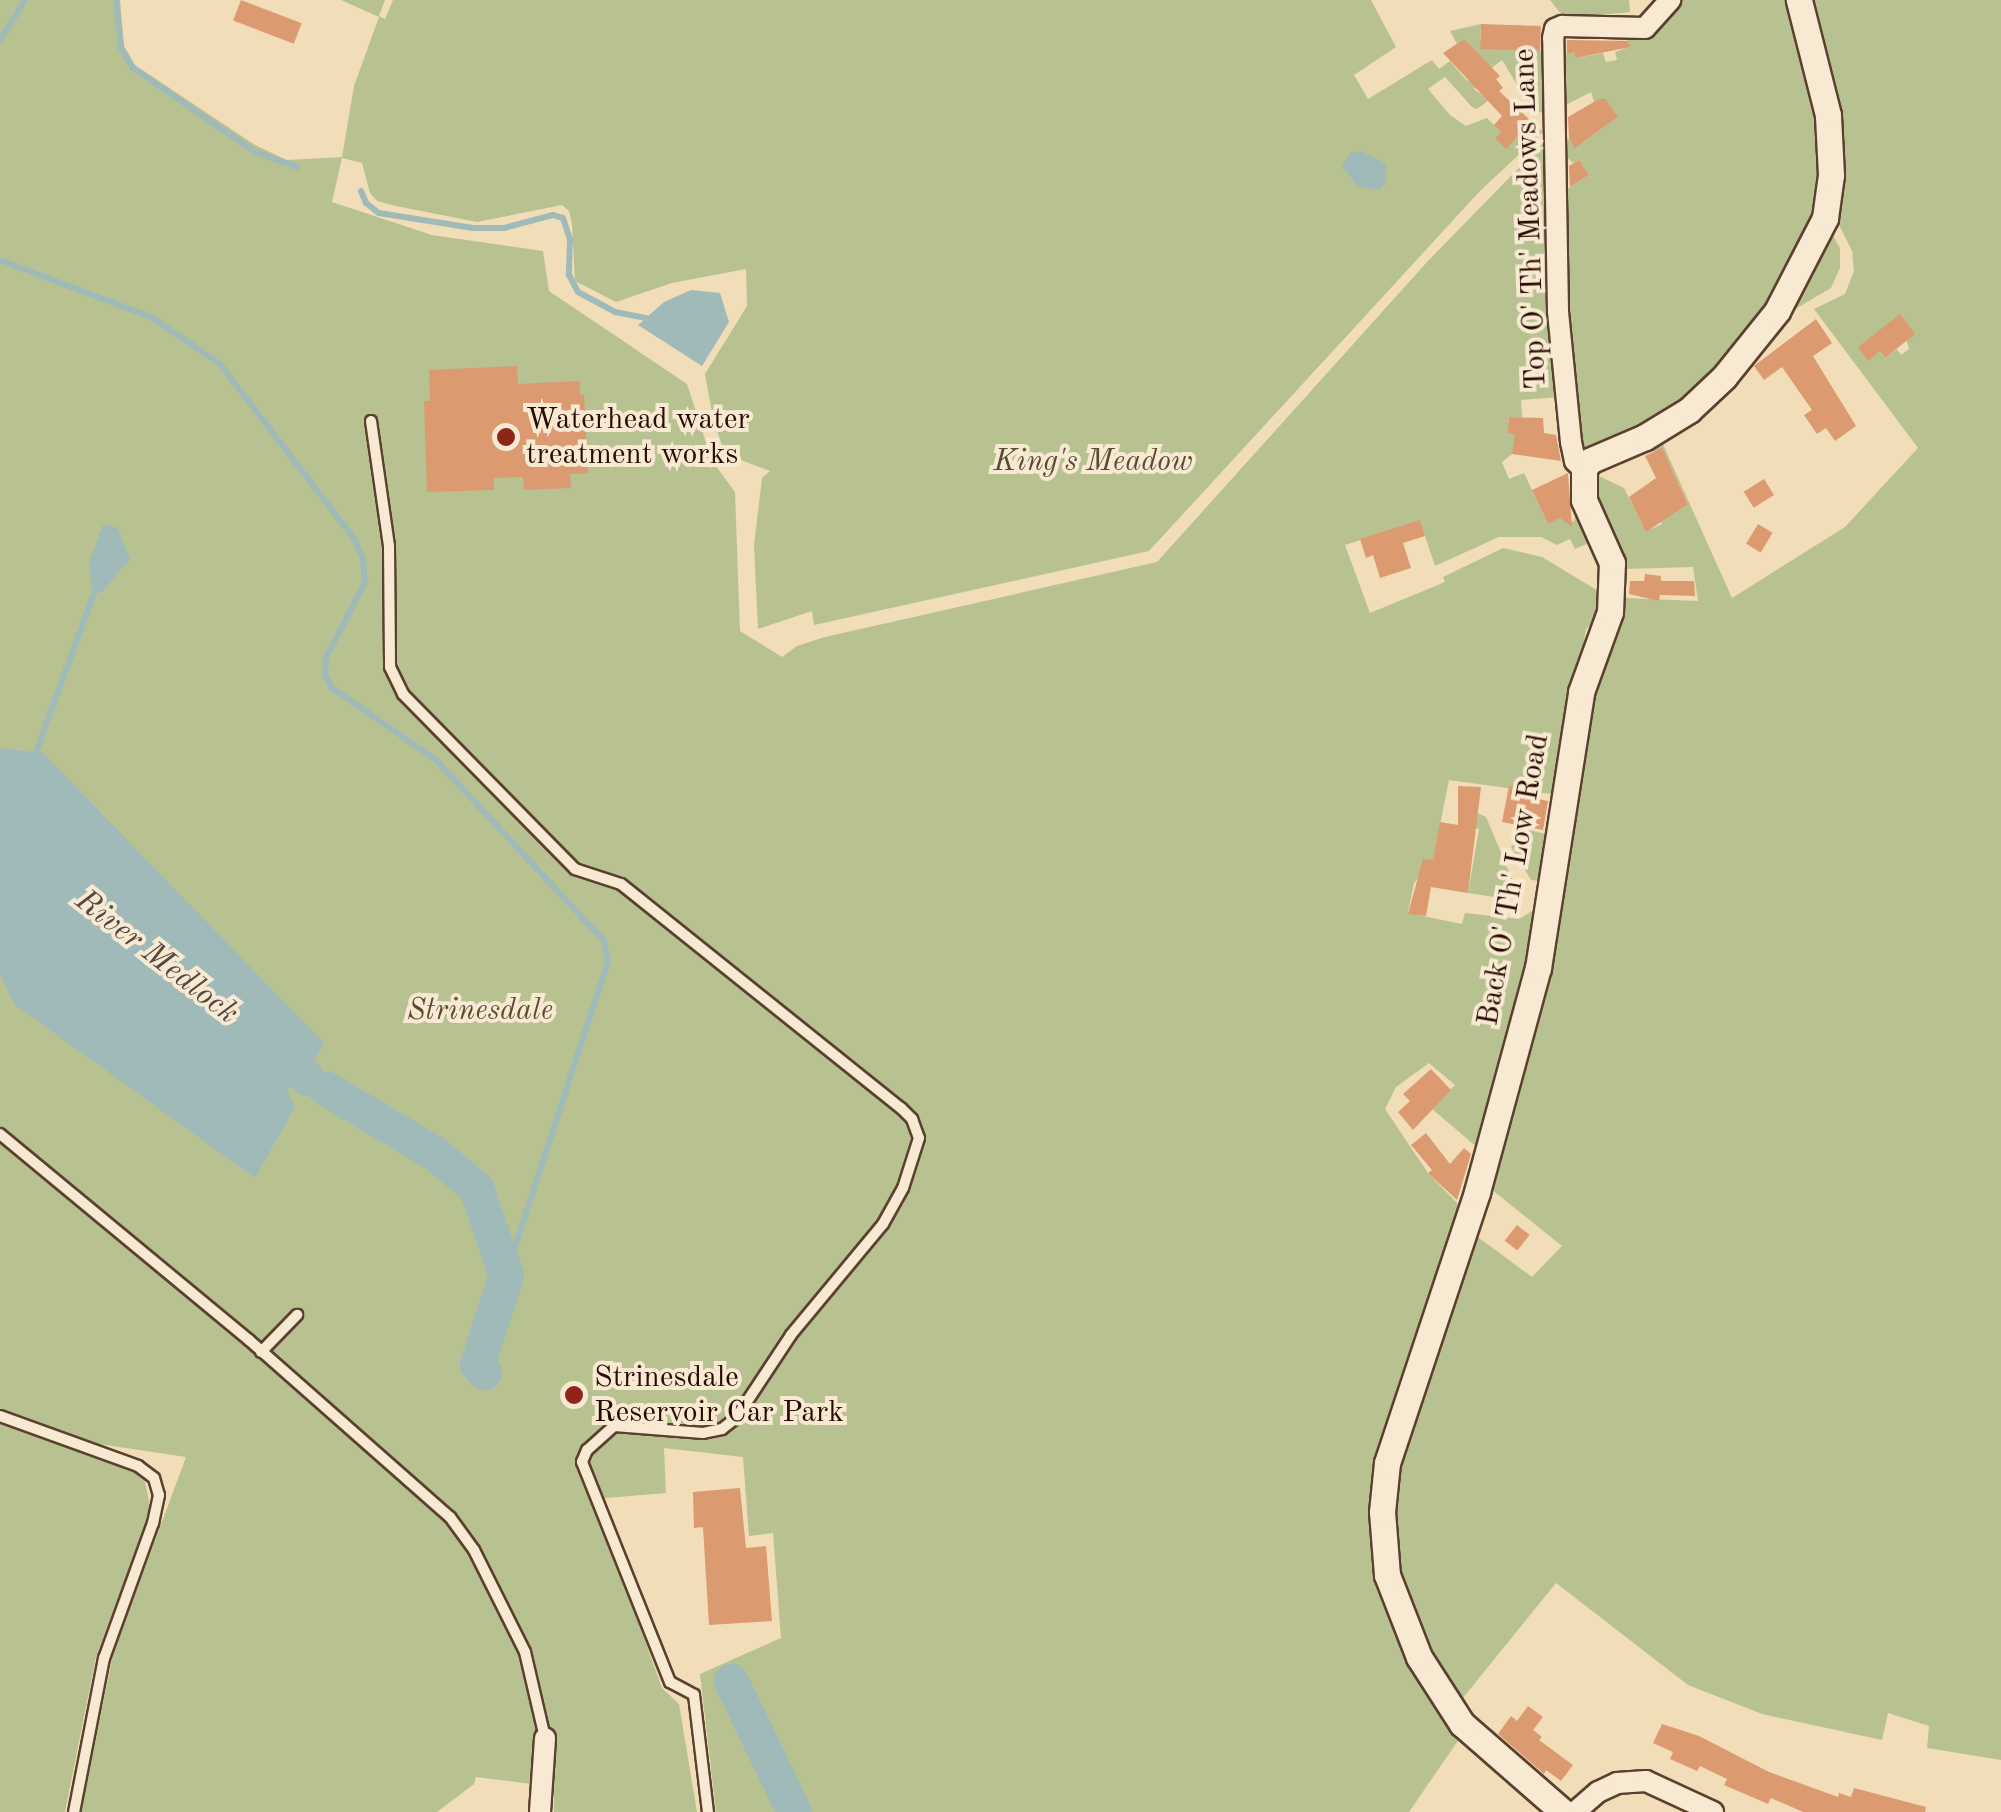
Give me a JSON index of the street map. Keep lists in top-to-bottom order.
{
  "streets": {
    "street": ["Top O' Th' Meadows Lane", "Back O' Th' Low Road"]
  },
  "crossings": [
    ["Top O' Th' Meadows Lane", "Back O' Th' Low Road"]
  ],
  "water": ["River Medlock"],
  "parks": ["King's Meadow", "Strinesdale"],
  "places": ["Waterhead water treatment works", "Strinesdale Reservoir Car Park"]
}
